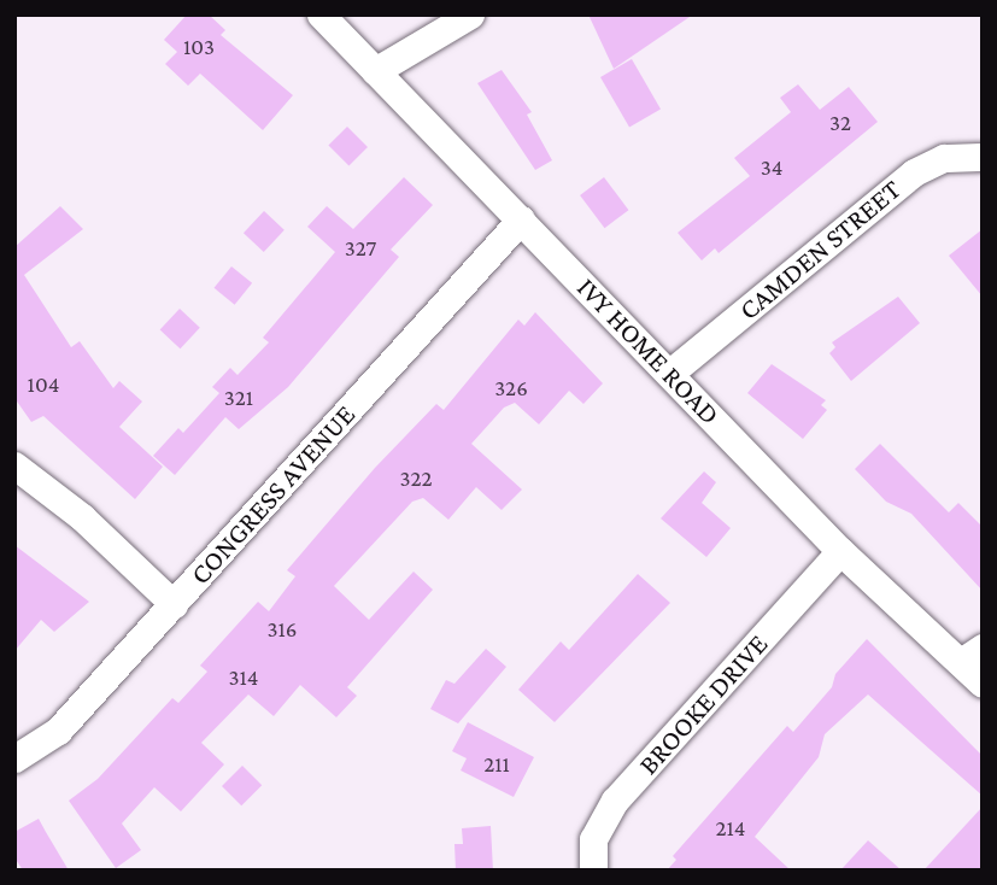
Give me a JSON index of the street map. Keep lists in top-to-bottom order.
{
  "streets": {
    "street": [
      "CAMDEN STREET",
      "IVY HOME ROAD",
      "CONGRESS AVENUE",
      "BROOKE DRIVE"
    ]
  },
  "crossings": [
    ["CAMDEN STREET", "IVY HOME ROAD"],
    ["IVY HOME ROAD", "CONGRESS AVENUE"],
    ["IVY HOME ROAD", "BROOKE DRIVE"]
  ],
  "house_numbers": [
    "103",
    "32",
    "34",
    "327",
    "104",
    "326",
    "321",
    "322",
    "316",
    "314",
    "211",
    "214"
  ]
}
